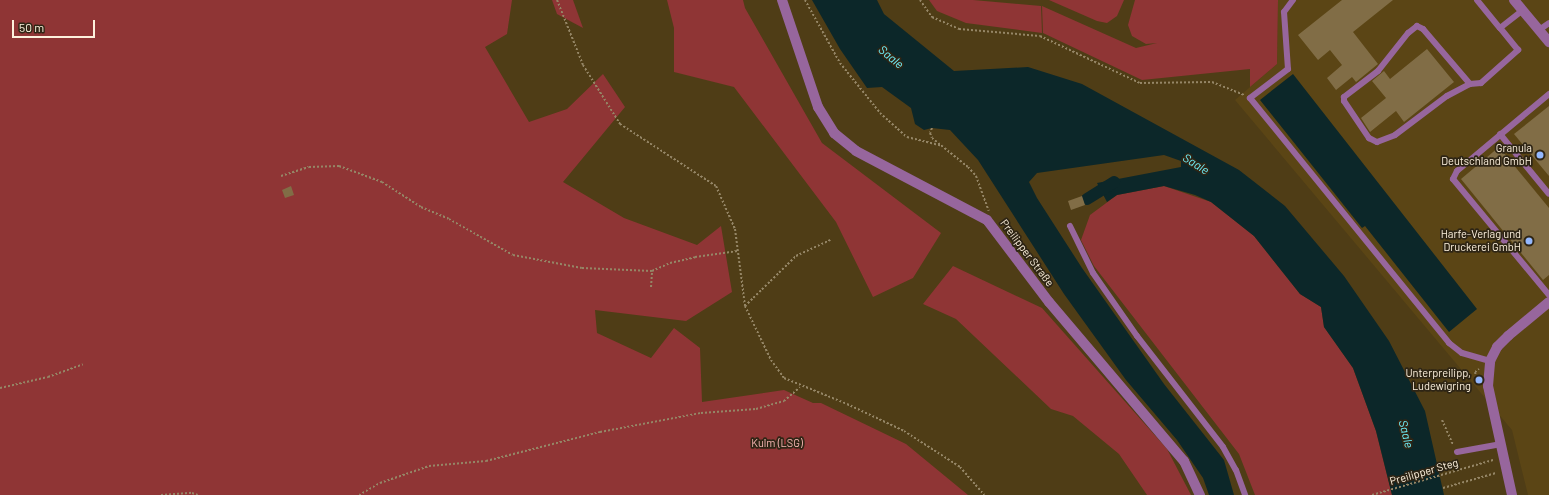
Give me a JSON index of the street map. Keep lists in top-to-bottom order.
{
  "streets": {
    "street": ["Preilipper Straße"],
    "path": ["Preilipper Steg"]
  },
  "water": ["Saale"],
  "parks": ["Kulm (LSG)"],
  "places": ["Granula Deutschland GmbH", "Harfe-Verlag und Druckerei GmbH", "Unterpreilipp, Ludewigring"],
  "scale_bar": "50 m"
}
